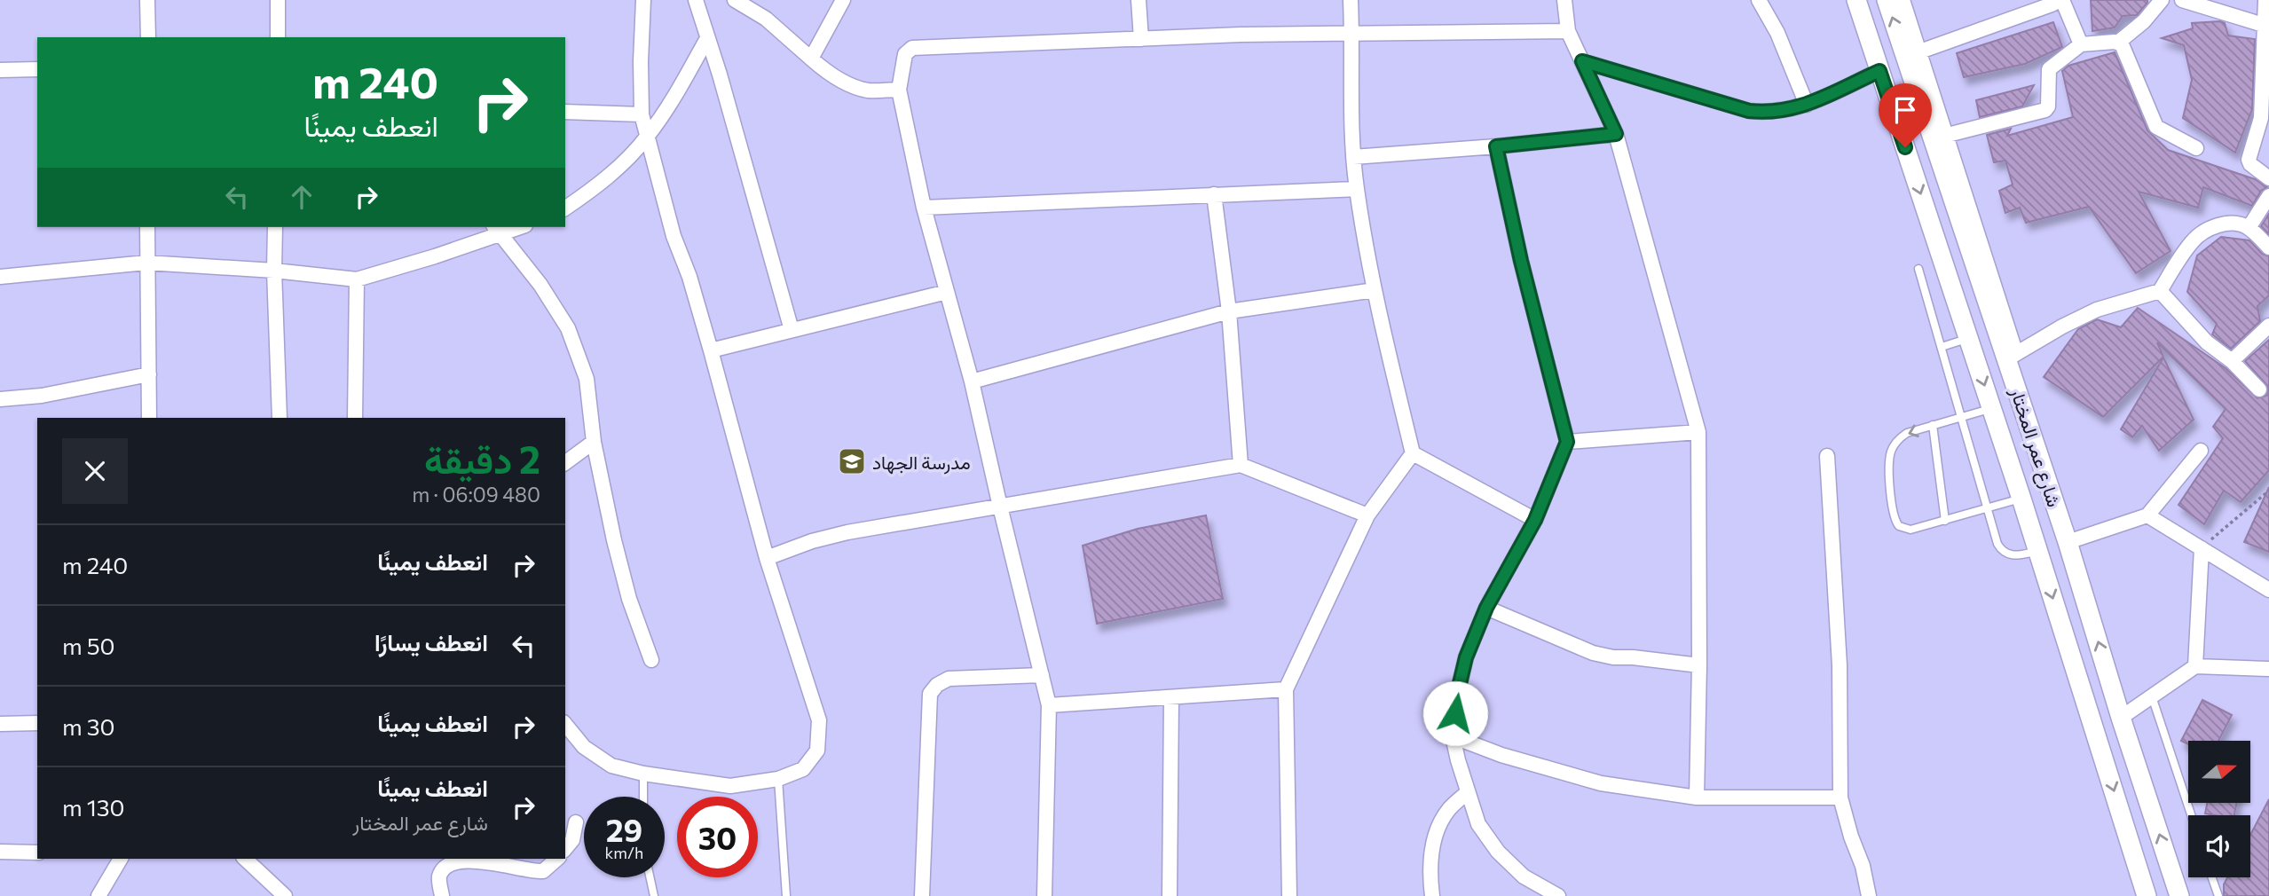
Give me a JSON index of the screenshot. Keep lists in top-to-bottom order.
{
  "streets": {
    "street": ["شارع عمر المختار"]
  },
  "places": {
    "school or university": ["مدرسة الجهاد"]
  },
  "north": "right",
  "page": {
    "turn": ["240 m", "انعطف يمينًا"],
    "heading": ["2 دقيقة", "480 m · 06:09"],
    "list": [
      {
        "name": "انعطف يمينًا",
        "value": "240 m"
      },
      {
        "name": "انعطف يسارًا",
        "value": "50 m"
      },
      {
        "name": "انعطف يمينًا",
        "value": "30 m"
      },
      {
        "name": "انعطف يمينًا",
        "note": "شارع عمر المختار",
        "value": "130 m"
      }
    ],
    "speed": "29 km/h",
    "limit": "30"
  }
}
